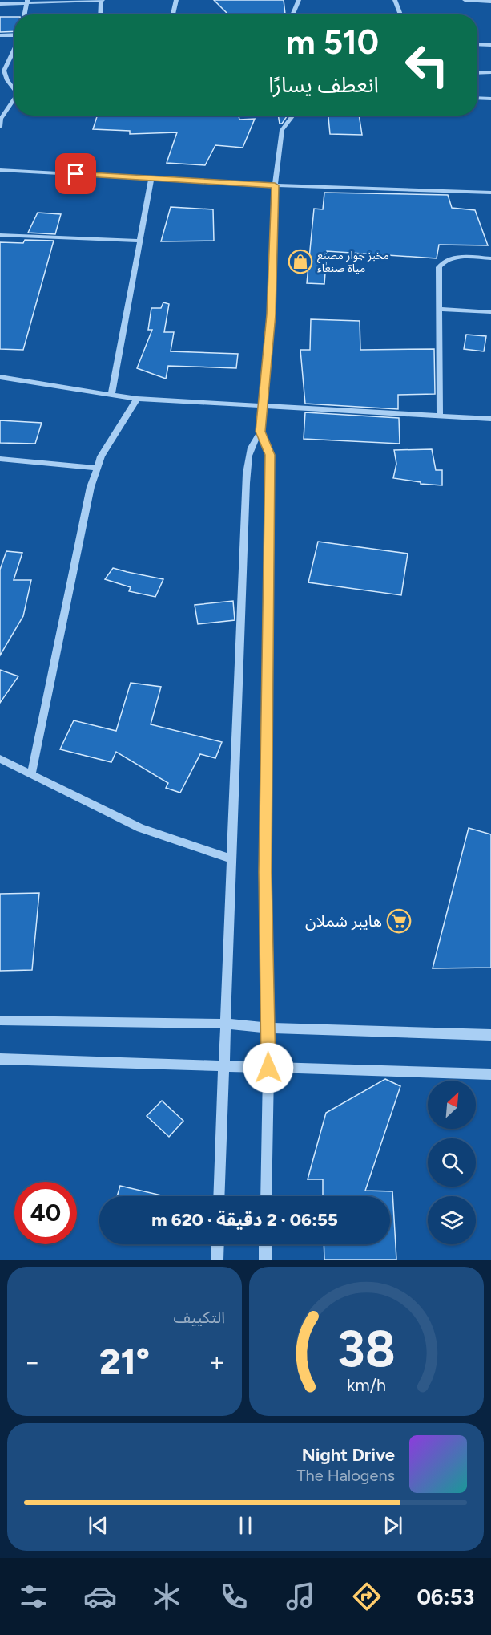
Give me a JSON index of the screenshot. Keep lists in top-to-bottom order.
{
  "places": {
    "shop": ["مخبز جوار مصنع مياة صنعاء"],
    "supermarket": ["هايبر شملان"]
  },
  "north": "top right",
  "page": {
    "turn": ["510 m", "انعطف يسارًا"],
    "limit": "40",
    "trip": "06:55 · 2 دقيقة · 620 m",
    "tile": "التكييف",
    "heat": ["−", "21°", "+"],
    "song": ["Night Drive", "The Halogens"],
    "tabs": "06:53",
    "gauge": ["38", "km/h"]
  }
}
